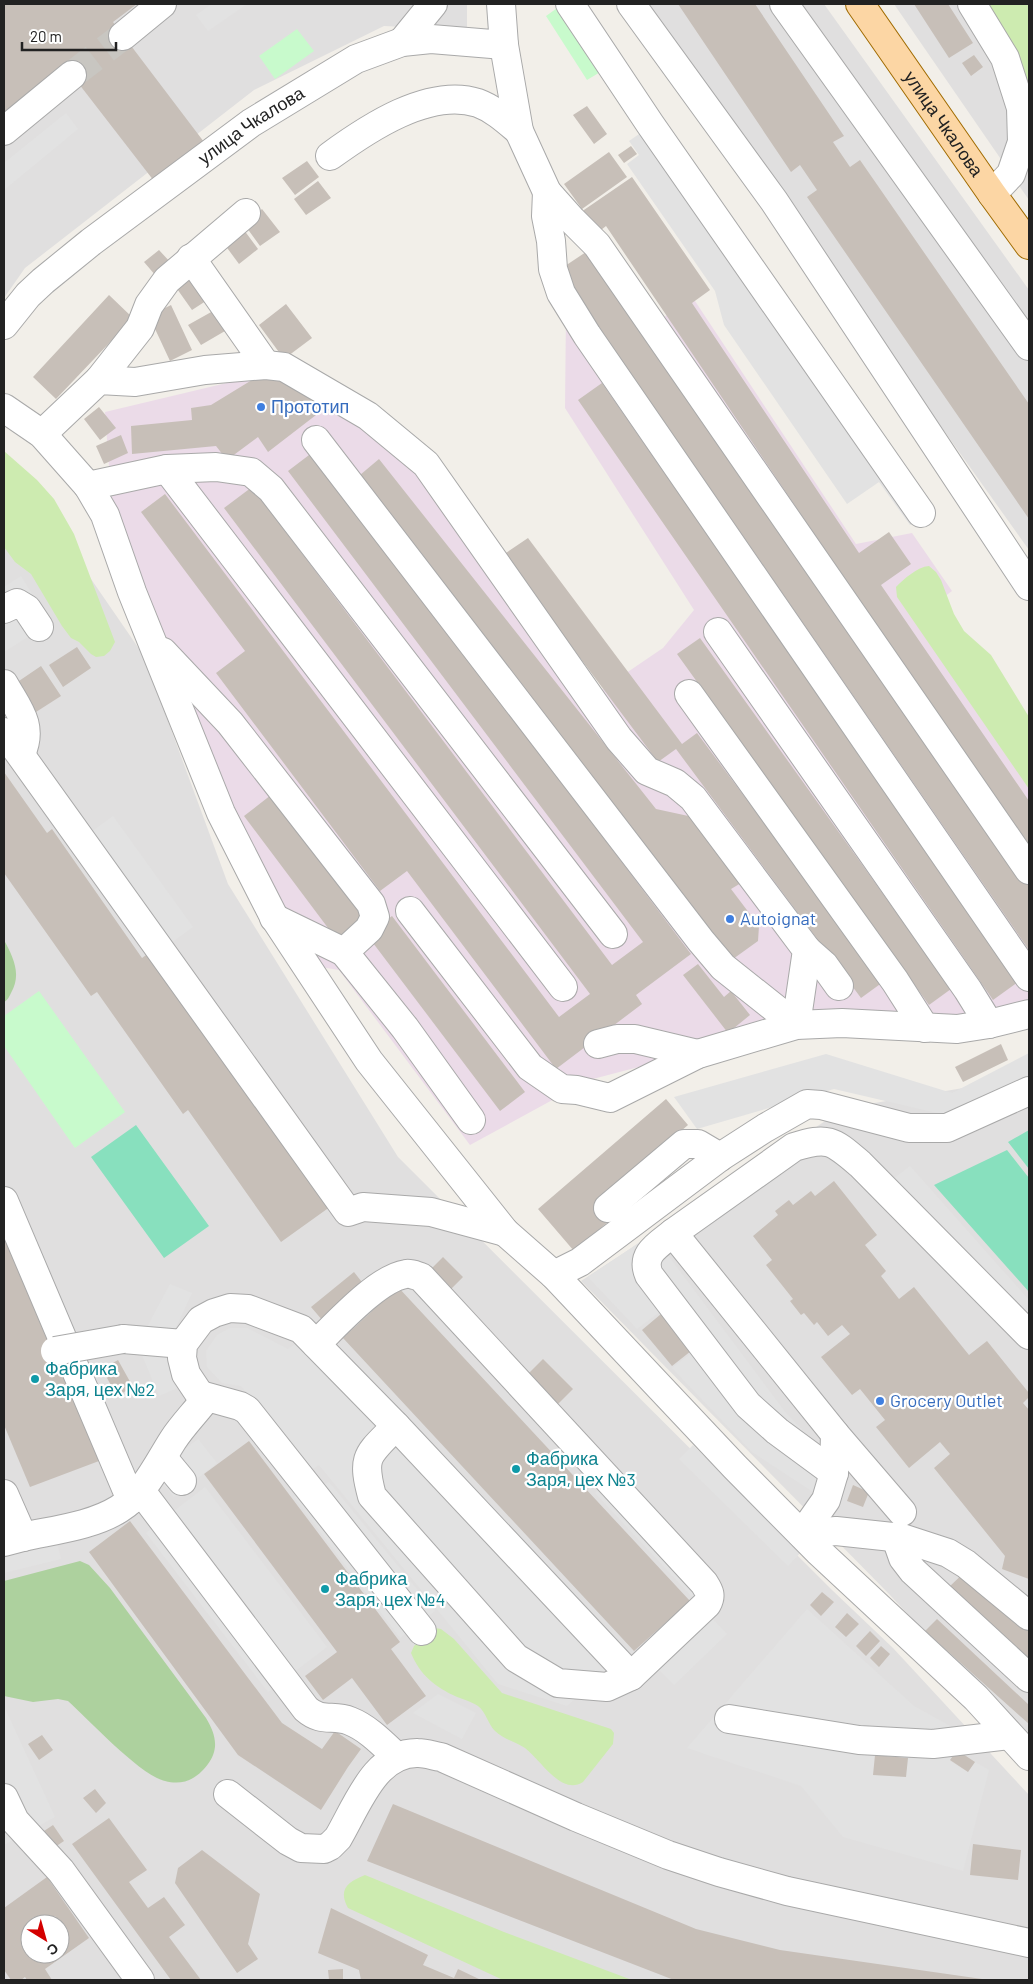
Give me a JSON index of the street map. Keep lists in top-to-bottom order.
{
  "streets": {
    "main road": ["улица Чкалова"]
  },
  "places": [
    "Прототип",
    "Autoignat",
    "Фабрика Заря, цех №2",
    "Grocery Outlet",
    "Фабрика Заря, цех №3",
    "Фабрика Заря, цех №4"
  ],
  "scale_bar": "20 m",
  "north": "bottom right"
}
